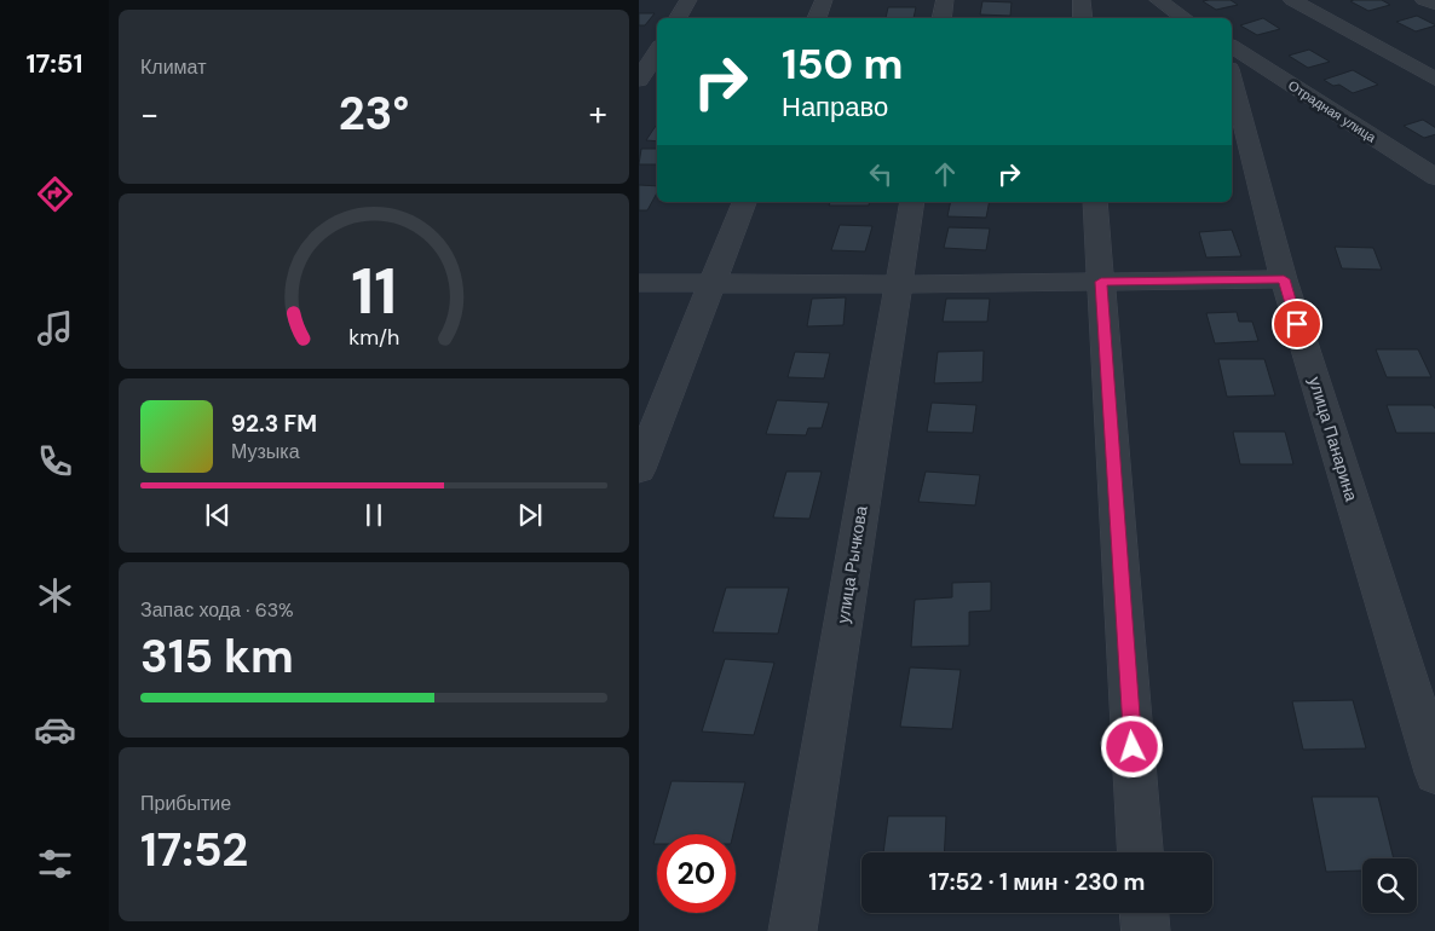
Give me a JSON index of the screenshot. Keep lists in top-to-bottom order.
{
  "streets": {
    "street": ["Отрадная улица", "улица Панарина", "улица Рычкова"]
  },
  "page": {
    "tabs": "17:51",
    "tile": [
      "Климат",
      ["Запас хода · 63%", "315 km"],
      ["Прибытие", "17:52"]
    ],
    "turn": ["150 m", "Направо"],
    "heat": ["−", "23°", "+"],
    "song": ["92.3 FM", "Музыка"],
    "limit": "20",
    "trip": "17:52 · 1 мин · 230 m",
    "gauge": ["11", "km/h"]
  }
}
